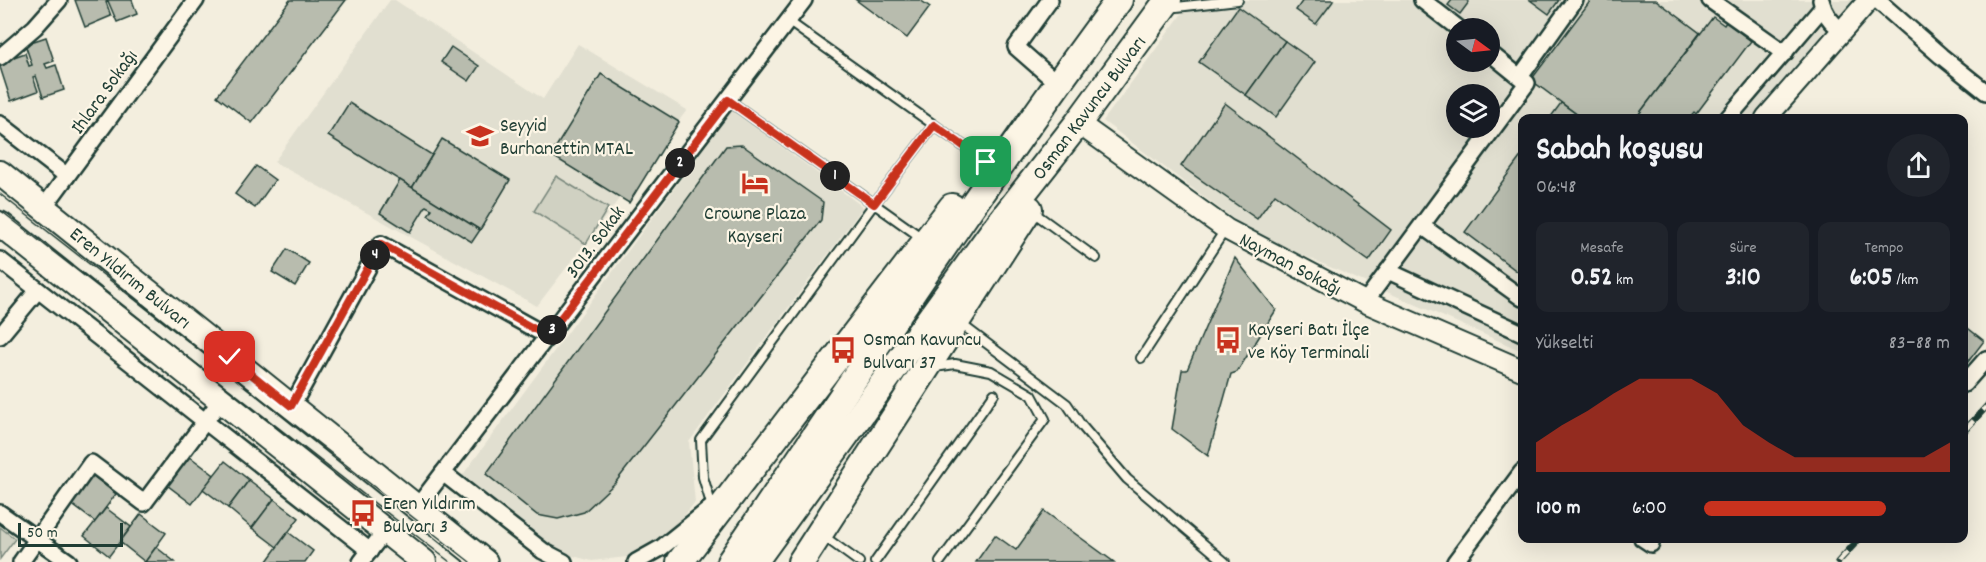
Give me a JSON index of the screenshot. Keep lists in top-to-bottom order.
{
  "streets": {
    "highway": ["Osman Kavuncu Bulvarı"],
    "main road": ["Eren Yıldırım Bulvarı"],
    "street": ["Ihlara Sokağı", "3013. Sokak", "Nayman Sokağı"]
  },
  "crossings": [
    ["Ihlara Sokağı", "Eren Yıldırım Bulvarı"],
    ["Osman Kavuncu Bulvarı", "Nayman Sokağı"],
    ["3013. Sokak", "Eren Yıldırım Bulvarı"]
  ],
  "places": {
    "school or university": ["Seyyid Burhanettin MTAL"],
    "hotel": ["Crowne Plaza Kayseri"],
    "bus stop": ["Kayseri Batı İlçe ve Köy Terminali", "Osman Kavuncu Bulvarı 37", "Eren Yıldırım Bulvarı 3"]
  },
  "scale_bar": "50 m",
  "north": "right",
  "page": {
    "heading": ["Sabah koşusu", "06:48"],
    "pins": [
      "2",
      "1",
      "4",
      "3"
    ],
    "stats": [
      ["Mesafe", "0.52 km"],
      ["Süre", "3:10"],
      ["Tempo", "6:05 /km"]
    ],
    "chart": ["Yükselti", "83–88 m"],
    "list": [
      {
        "name": "100 m",
        "note": "6:00"
      }
    ],
    "scale": "50 m"
  }
}
